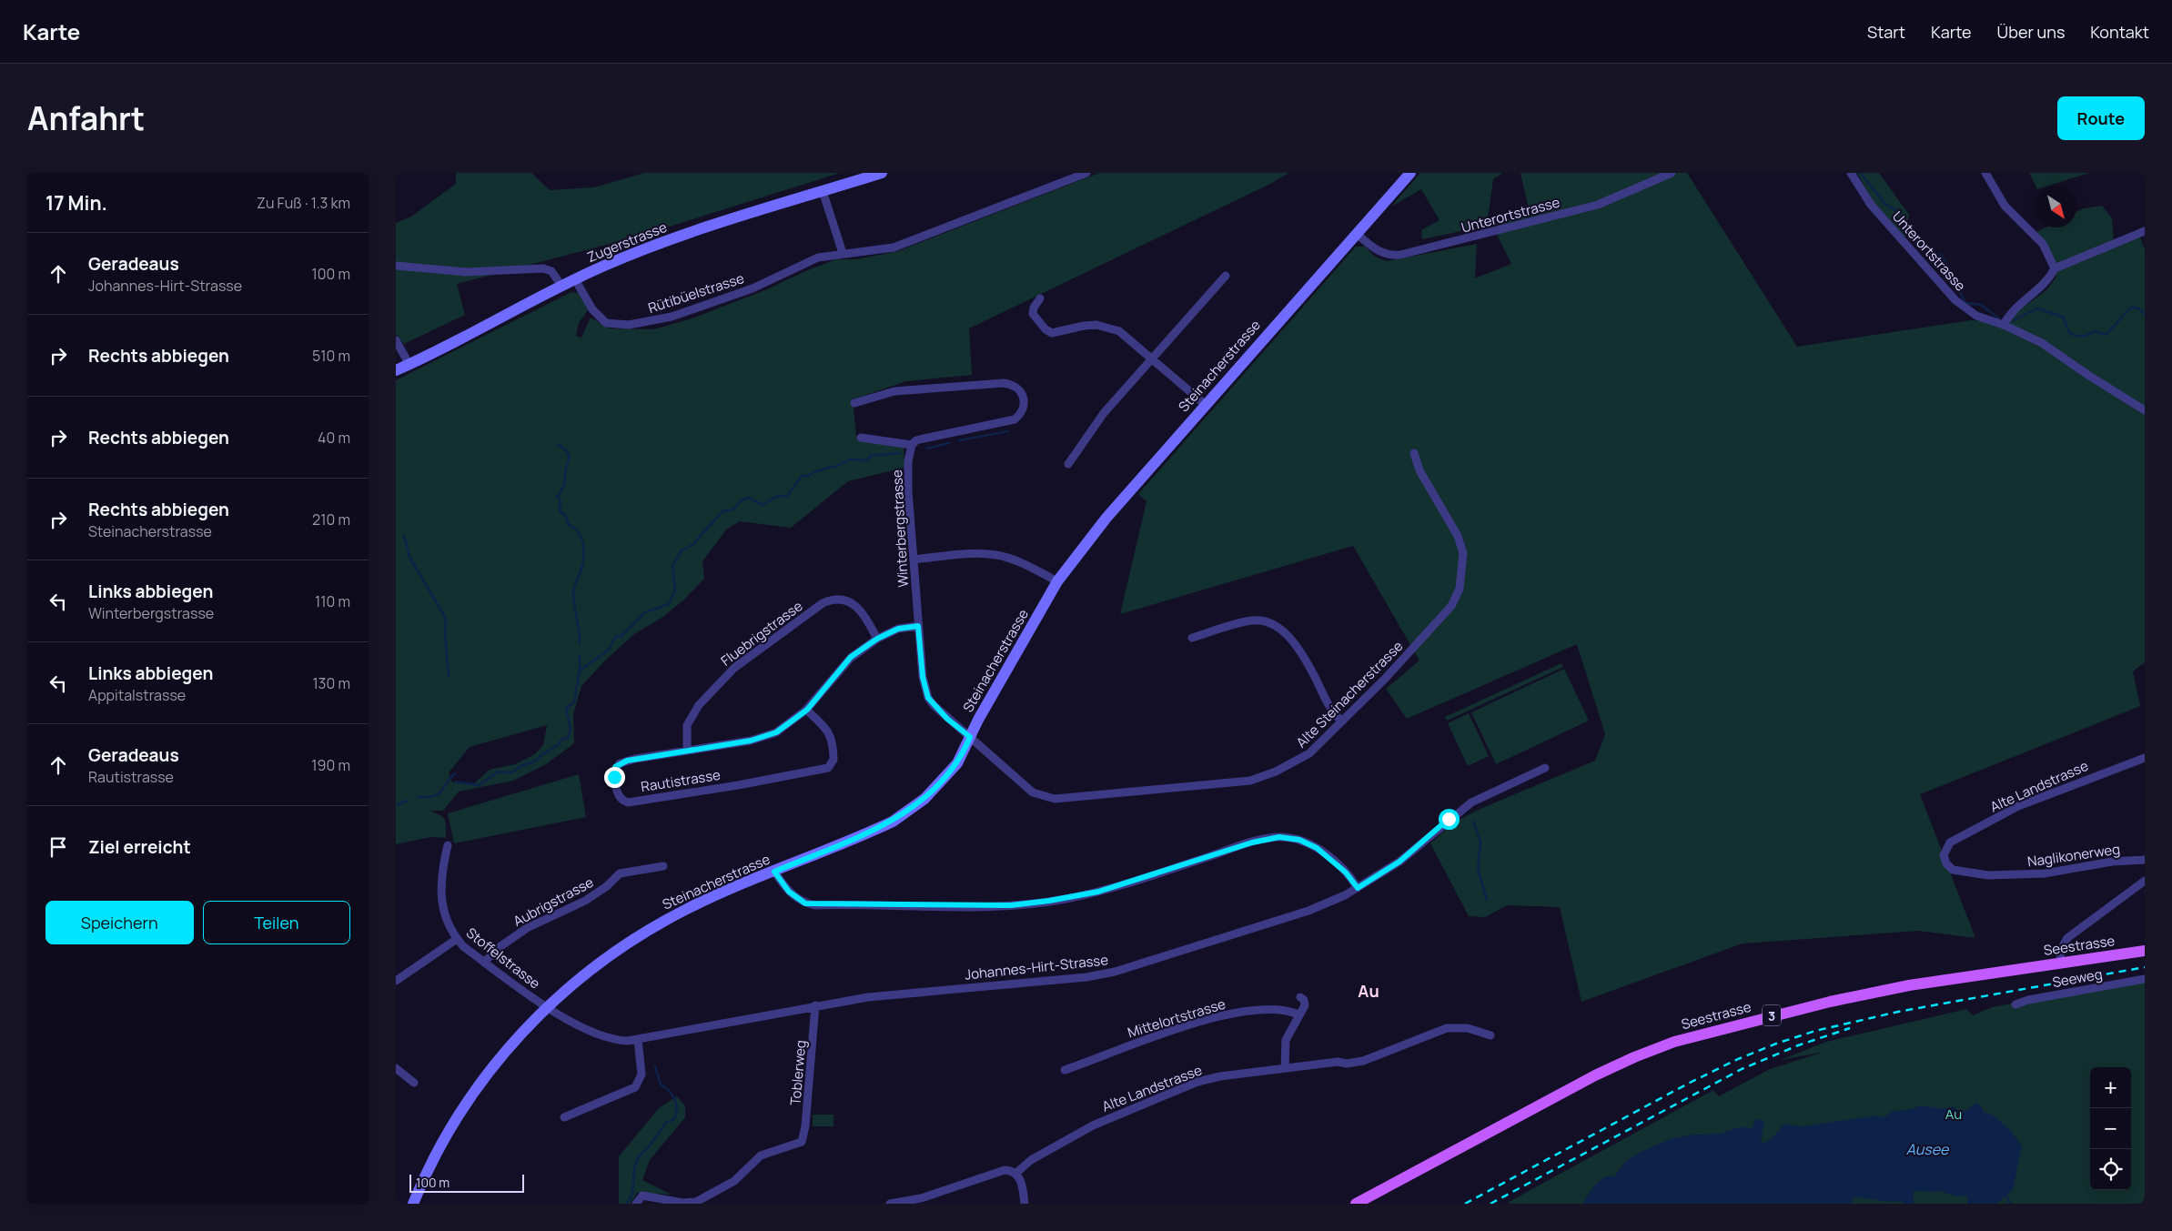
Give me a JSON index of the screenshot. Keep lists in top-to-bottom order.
{
  "streets": {
    "main road": ["Seestrasse", "3"],
    "street": [
      "Unterortstrasse",
      "Zugerstrasse",
      "Rütibüelstrasse",
      "Steinacherstrasse",
      "Winterbergstrasse",
      "Fluebrigstrasse",
      "Alte Steinacherstrasse",
      "Rautistrasse",
      "Alte Landstrasse",
      "Naglikonerweg",
      "Aubrigstrasse",
      "Stoffelstrasse",
      "Johannes-Hirt-Strasse",
      "Seeweg",
      "Mittelortstrasse",
      "Toblerweg"
    ]
  },
  "crossings": [
    ["Unterortstrasse", "Steinacherstrasse"],
    ["Zugerstrasse", "Rütibüelstrasse"],
    ["Steinacherstrasse", "Winterbergstrasse"],
    ["Steinacherstrasse", "Alte Steinacherstrasse"],
    ["Steinacherstrasse", "Stoffelstrasse"],
    ["Steinacherstrasse", "Johannes-Hirt-Strasse"],
    ["Winterbergstrasse", "Alte Steinacherstrasse"],
    ["Fluebrigstrasse", "Rautistrasse"],
    ["Alte Landstrasse", "Naglikonerweg"],
    ["Aubrigstrasse", "Stoffelstrasse"],
    ["Stoffelstrasse", "Johannes-Hirt-Strasse"],
    ["Johannes-Hirt-Strasse", "Toblerweg"]
  ],
  "districts": ["Au"],
  "water": ["Ausee"],
  "parks": ["Au"],
  "scale_bar": "100 m",
  "north": "bottom right",
  "page": {
    "header": "Karte",
    "nav": [
      "Start",
      "Karte",
      "Über uns",
      "Kontakt"
    ],
    "title": "Anfahrt",
    "buttons": [
      "Route",
      ["Speichern", "Teilen"]
    ],
    "heading": ["17 Min.", "Zu Fuß · 1.3 km"],
    "list": [
      ["Geradeaus", "Johannes-Hirt-Strasse", "100 m"],
      ["Rechts abbiegen", "510 m"],
      ["Rechts abbiegen", "40 m"],
      ["Rechts abbiegen", "Steinacherstrasse", "210 m"],
      ["Links abbiegen", "Winterbergstrasse", "110 m"],
      ["Links abbiegen", "Appitalstrasse", "130 m"],
      ["Geradeaus", "Rautistrasse", "190 m"],
      "Ziel erreicht"
    ],
    "map_buttons": ["+", "−"],
    "scale": "100 m"
  }
}
